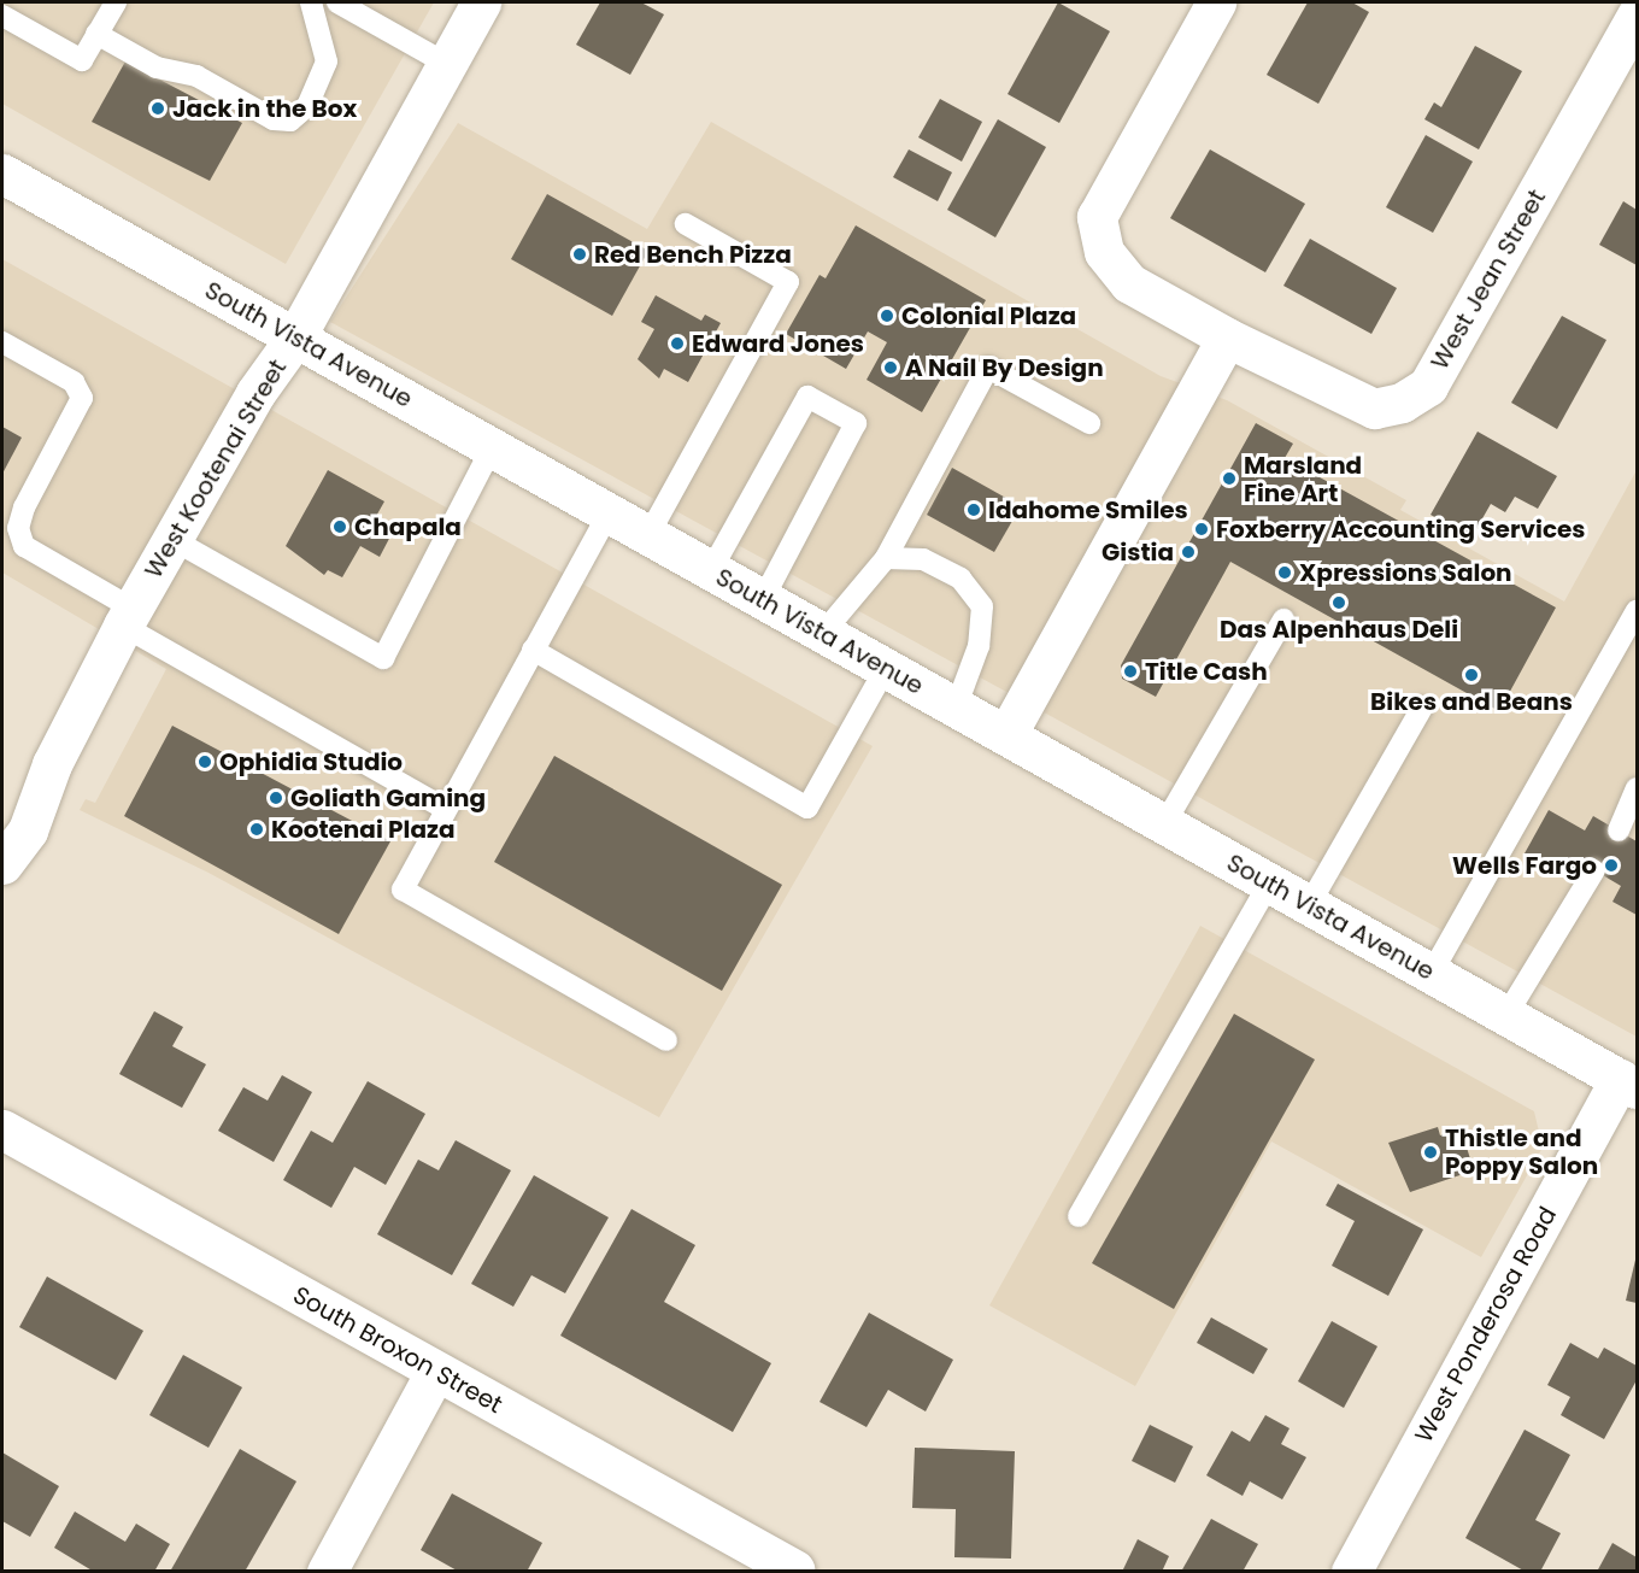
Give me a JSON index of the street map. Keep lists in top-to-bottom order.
{
  "streets": {
    "street": [
      "West Jean Street",
      "South Vista Avenue",
      "West Kootenai Street",
      "West Ponderosa Road",
      "South Broxon Street"
    ]
  },
  "crossings": [
    ["South Vista Avenue", "West Kootenai Street"],
    ["South Vista Avenue", "West Ponderosa Road"]
  ],
  "places": [
    "Jack in the Box",
    "Red Bench Pizza",
    "Colonial Plaza",
    "Edward Jones",
    "A Nail By Design",
    "Marsland Fine Art",
    "Idahome Smiles",
    "Chapala",
    "Foxberry Accounting Services",
    "Gistia",
    "Xpressions Salon",
    "Das Alpenhaus Deli",
    "Title Cash",
    "Bikes and Beans",
    "Ophidia Studio",
    "Goliath Gaming",
    "Kootenai Plaza",
    "Wells Fargo",
    "Thistle and Poppy Salon"
  ]
}
